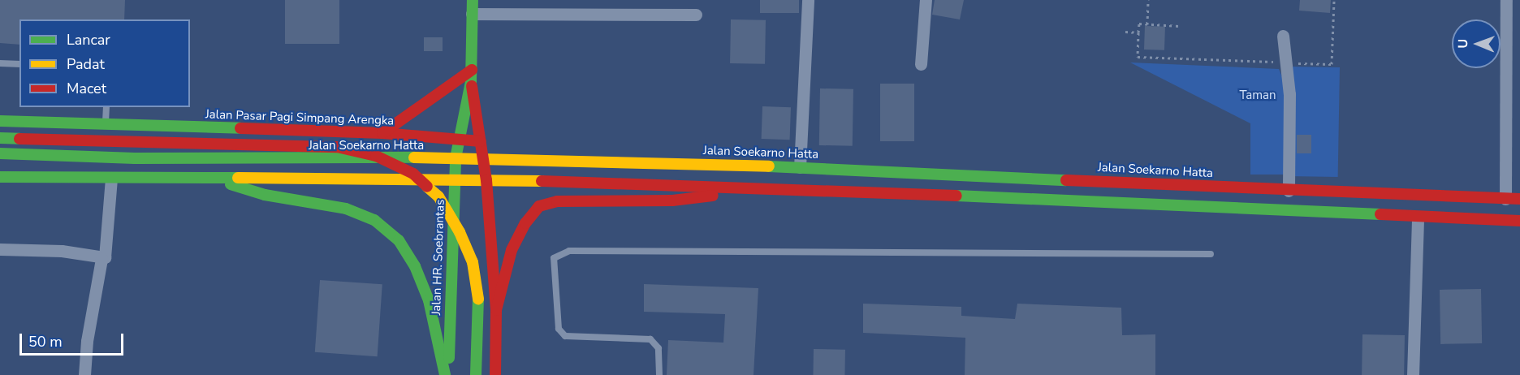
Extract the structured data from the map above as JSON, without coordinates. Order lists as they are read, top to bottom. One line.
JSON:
{"streets":{"main road":["Jalan Pasar Pagi Simpang Arengka","Jalan Soekarno Hatta","Jalan HR. Soebrantas"]},"crossings":[["Jalan Pasar Pagi Simpang Arengka","Jalan HR. Soebrantas"],["Jalan Soekarno Hatta","Jalan HR. Soebrantas"]],"parks":["Taman"],"legend":["Lancar","Padat","Macet"],"scale_bar":"50 m","north":"left"}
